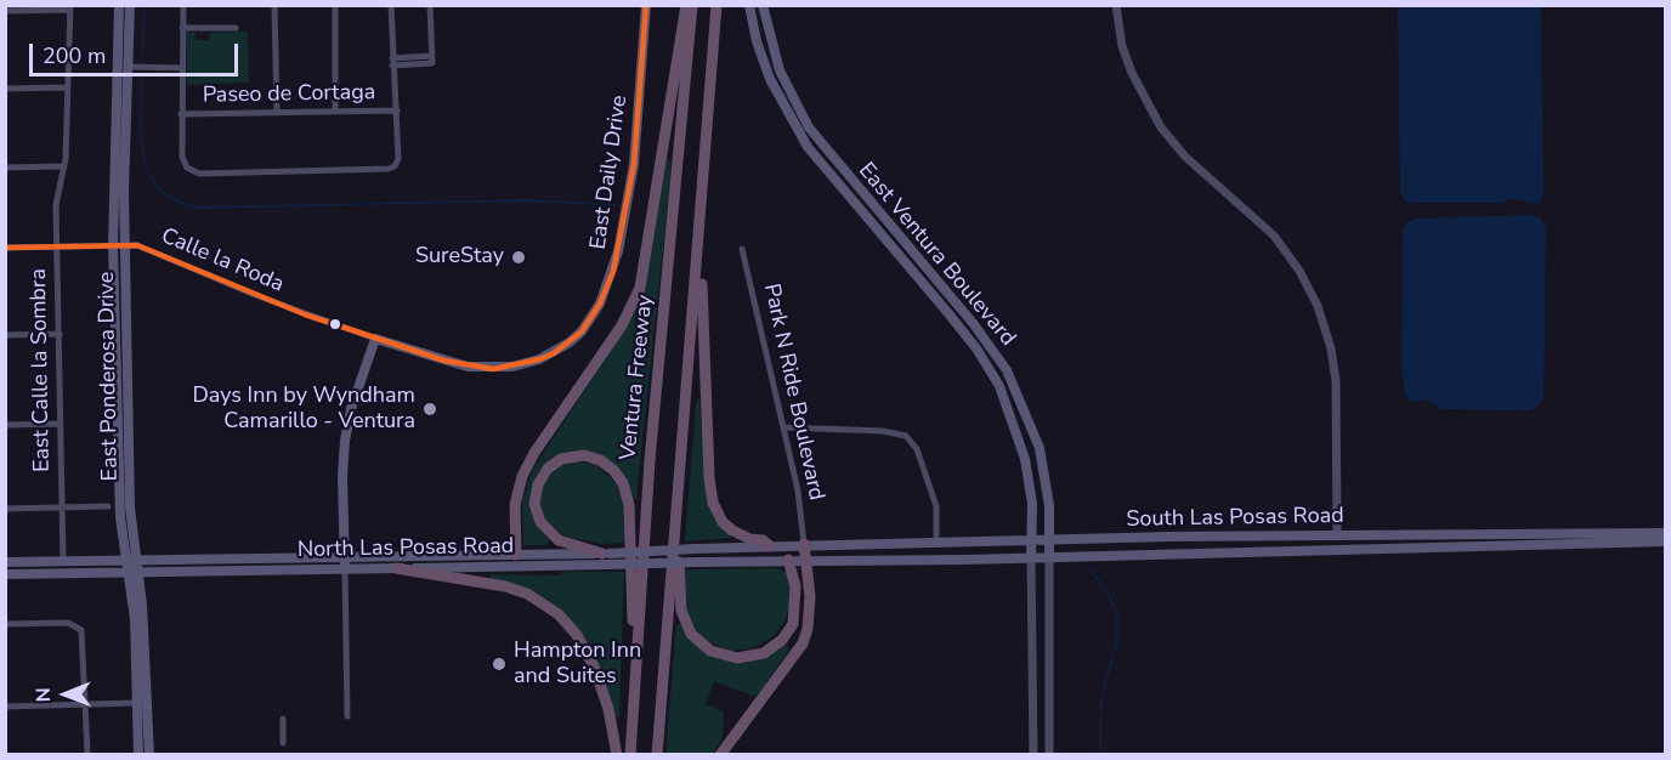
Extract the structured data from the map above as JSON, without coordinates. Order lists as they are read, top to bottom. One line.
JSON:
{"streets":{"highway":["Ventura Freeway"],"main road":["East Daily Drive","East Ventura Boulevard","East Ponderosa Drive","South Las Posas Road","North Las Posas Road"],"street":["Paseo de Cortaga","Calle la Roda","East Calle la Sombra","Park N Ride Boulevard"]},"crossings":[["East Daily Drive","Calle la Roda"],["East Ventura Boulevard","South Las Posas Road"],["Calle la Roda","East Calle la Sombra"],["Calle la Roda","East Ponderosa Drive"],["East Calle la Sombra","North Las Posas Road"],["East Ponderosa Drive","North Las Posas Road"],["Park N Ride Boulevard","South Las Posas Road"],["Park N Ride Boulevard","North Las Posas Road"],["South Las Posas Road","North Las Posas Road"]],"places":["SureStay","Days Inn by Wyndham Camarillo - Ventura","Hampton Inn and Suites"],"scale_bar":"200 m","north":"left"}
